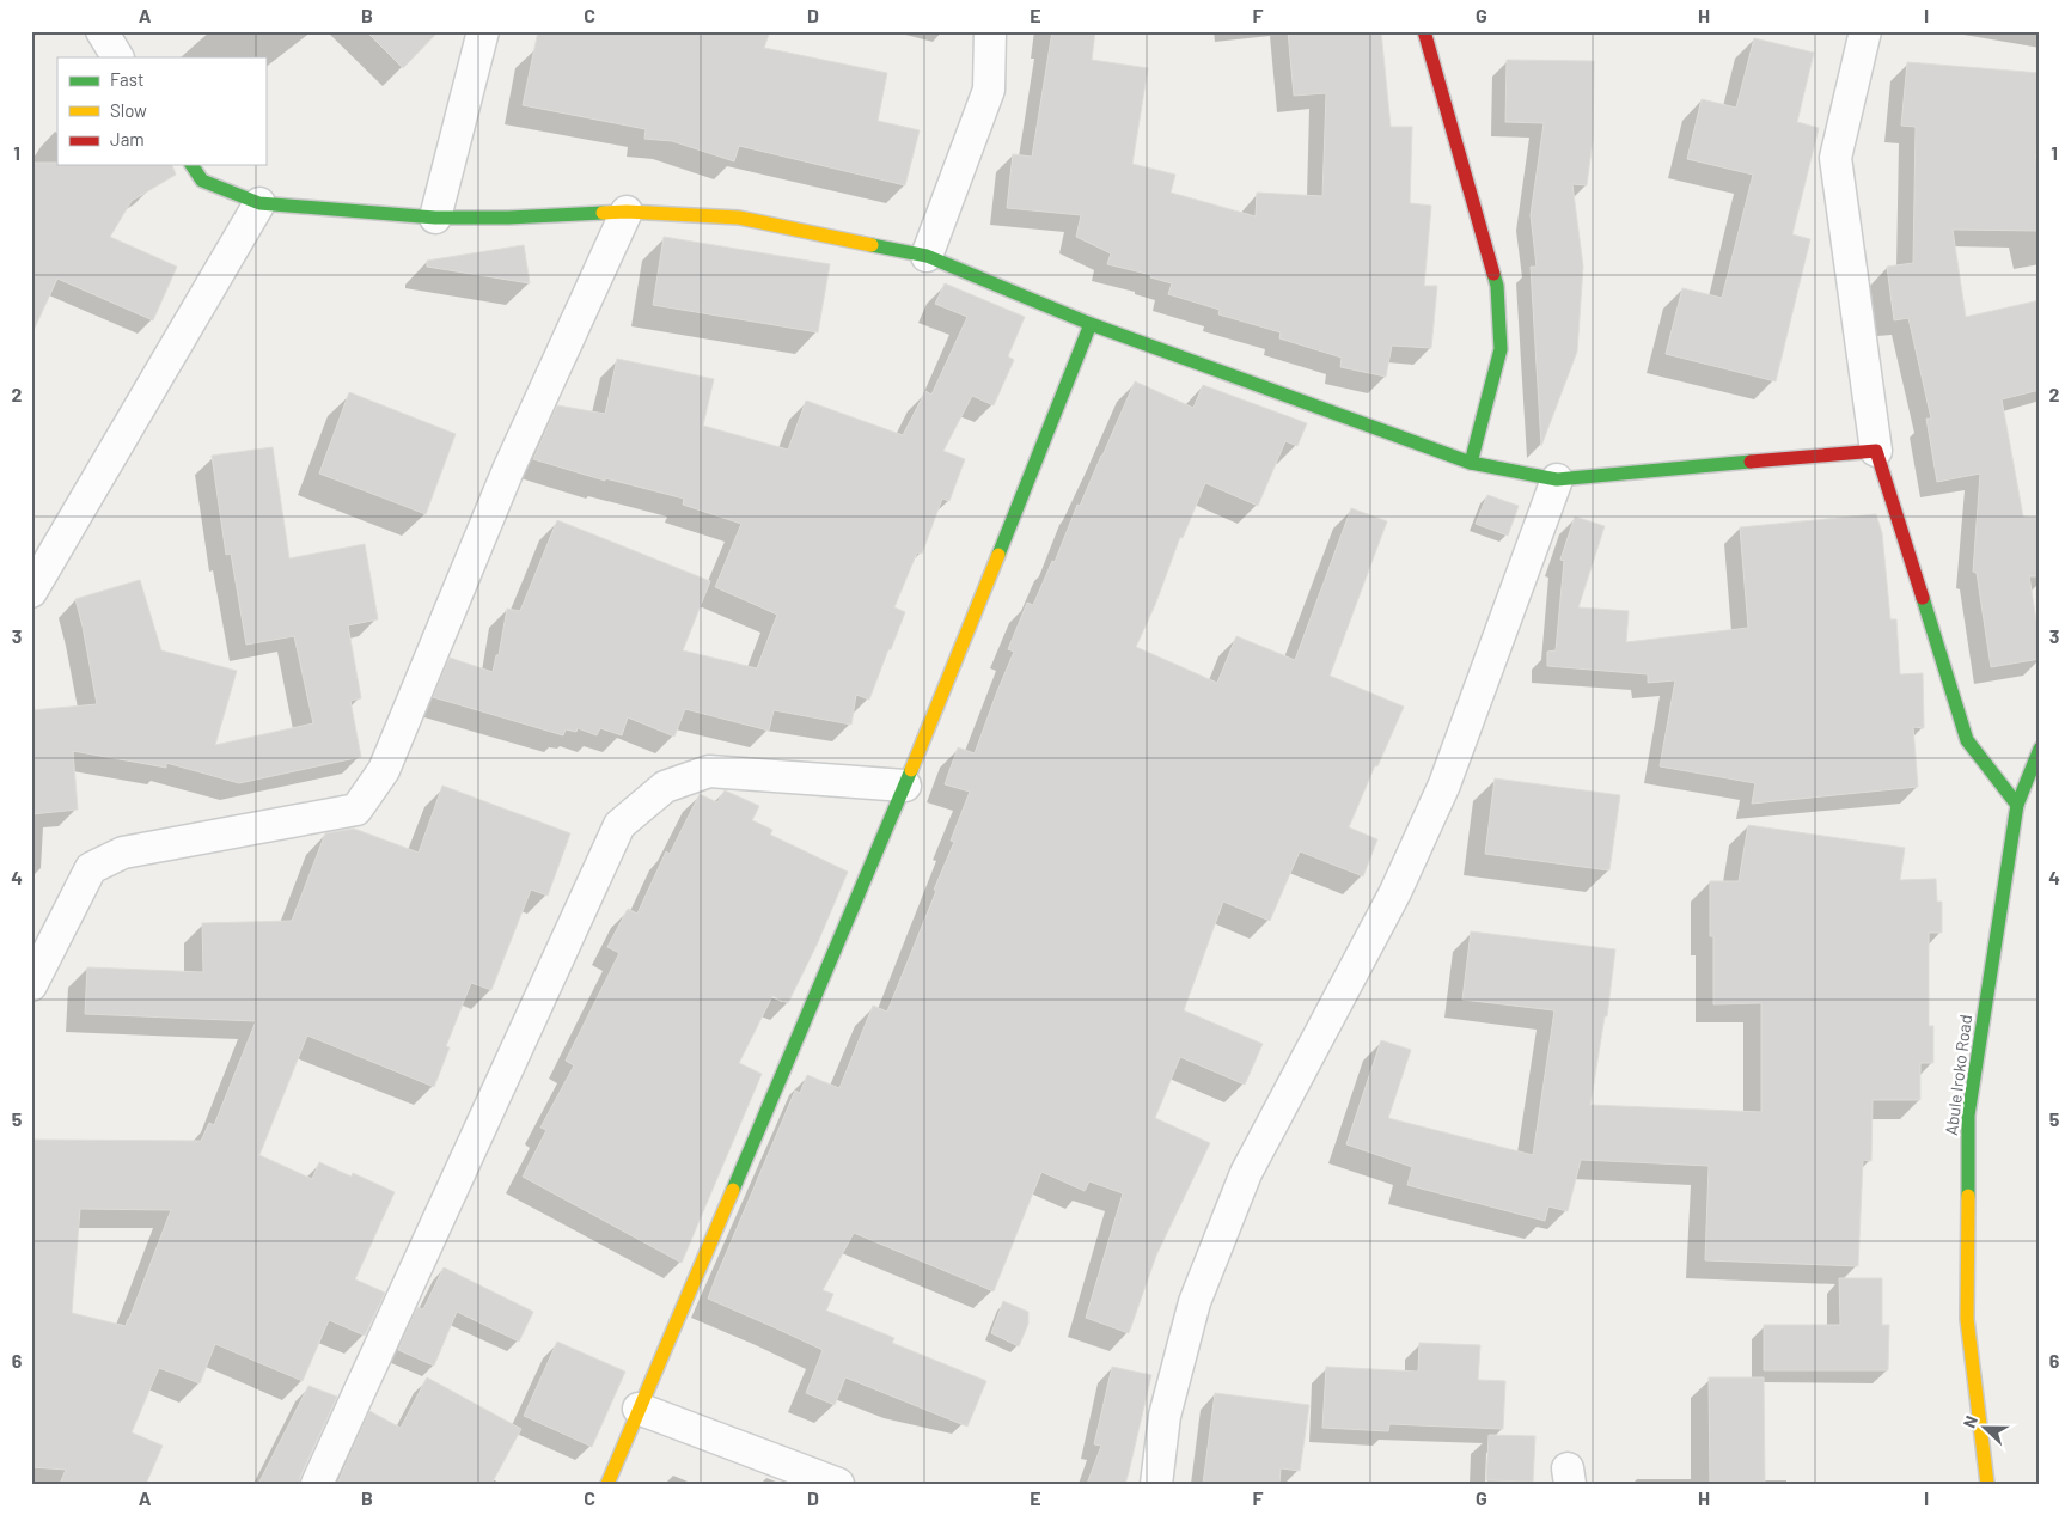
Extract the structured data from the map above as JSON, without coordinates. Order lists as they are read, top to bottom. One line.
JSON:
{"streets":{"street":["Abule Iroko Road"]},"legend":["Fast","Slow","Jam"],"north":"left","grid":{"columns":["A","B","C","D","E","F","G","H","I"],"rows":["1","2","3","4","5","6"]}}
